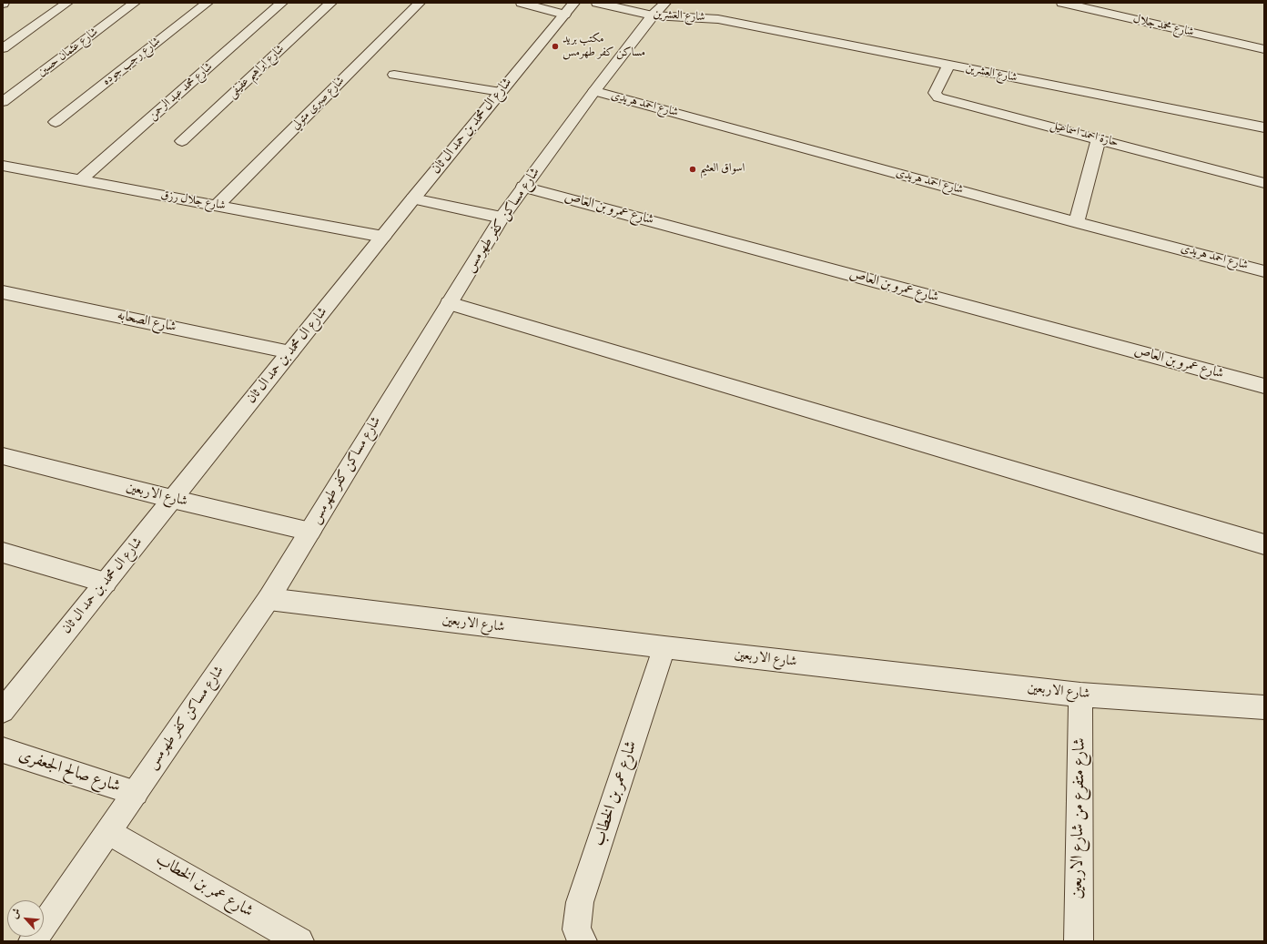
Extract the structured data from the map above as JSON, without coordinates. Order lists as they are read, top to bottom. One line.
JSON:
{"streets":{"street":["شارع العشرين","شارع محمد جلال","شارع عثمان حسين","شارع رجب جوده","شارع ابراهيم عفيفى","شارع محمد عبد الرحمن","شارع صبرى متولي","شارع احمد هريدى","شارع ال محمد بن حمد ال ثان","حارة احمد اسماعيل","شارع جلال رزق","شارع عمرو بن العاص","شارع مساكن كفر طهرمس","شارع الصحابه","شارع الاربعين","شارع صالح الجعفرى","شارع عمر بن الخطاب","شارع متفرع من شارع الاربعين"]},"crossings":[["شارع العشرين","حارة احمد اسماعيل"],["شارع العشرين","شارع مساكن كفر طهرمس"],["شارع محمد عبد الرحمن","شارع جلال رزق"],["شارع صبرى متولي","شارع جلال رزق"],["شارع احمد هريدى","شارع مساكن كفر طهرمس"],["شارع ال محمد بن حمد ال ثان","شارع جلال رزق"],["شارع ال محمد بن حمد ال ثان","شارع الصحابه"],["شارع ال محمد بن حمد ال ثان","شارع الاربعين"],["شارع عمرو بن العاص","شارع مساكن كفر طهرمس"],["شارع مساكن كفر طهرمس","شارع الاربعين"],["شارع مساكن كفر طهرمس","شارع صالح الجعفرى"],["شارع مساكن كفر طهرمس","شارع عمر بن الخطاب"],["شارع الاربعين","شارع عمر بن الخطاب"],["شارع الاربعين","شارع متفرع من شارع الاربعين"]],"places":["مكتب بريد مساكن كفر طهرمس","اسواق العثيم"],"north":"top left"}
